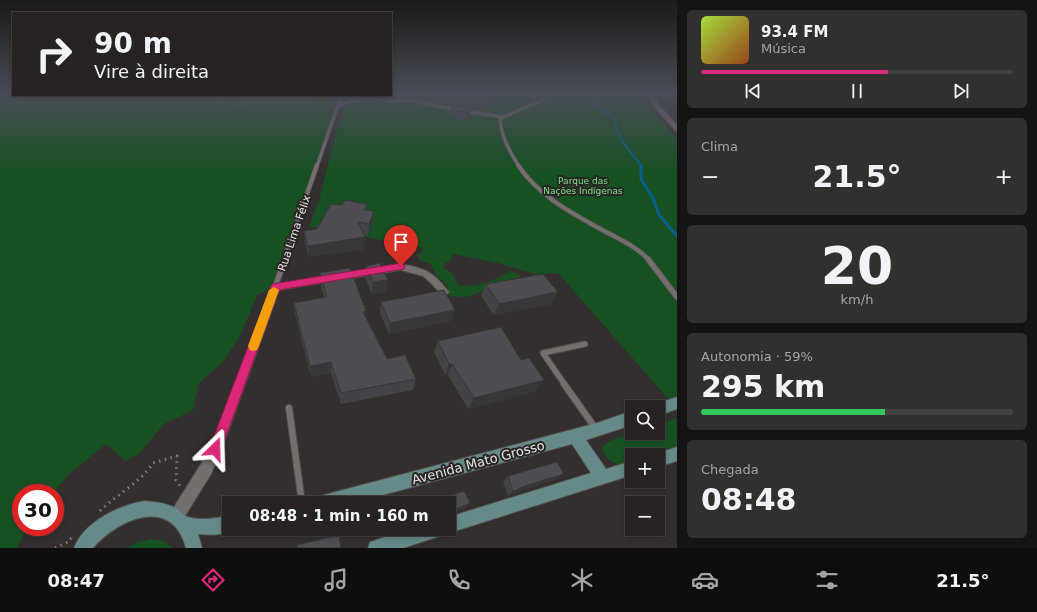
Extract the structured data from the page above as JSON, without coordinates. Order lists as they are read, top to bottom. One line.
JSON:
{"streets":{"main road":["Avenida Mato Grosso"],"street":["Rua Lima Félix"]},"parks":["Parque das Nações Indígenas"],"page":{"turn":["90 m","Vire à direita"],"song":["93.4 FM","Música"],"tile":["Clima",["20","km/h"],["Autonomia · 59%","295 km"],["Chegada","08:48"]],"heat":["−","21.5°","+"],"map_buttons":["+","−"],"limit":"30","trip":"08:48 · 1 min · 160 m","tabs":["08:47","21.5°"]}}
